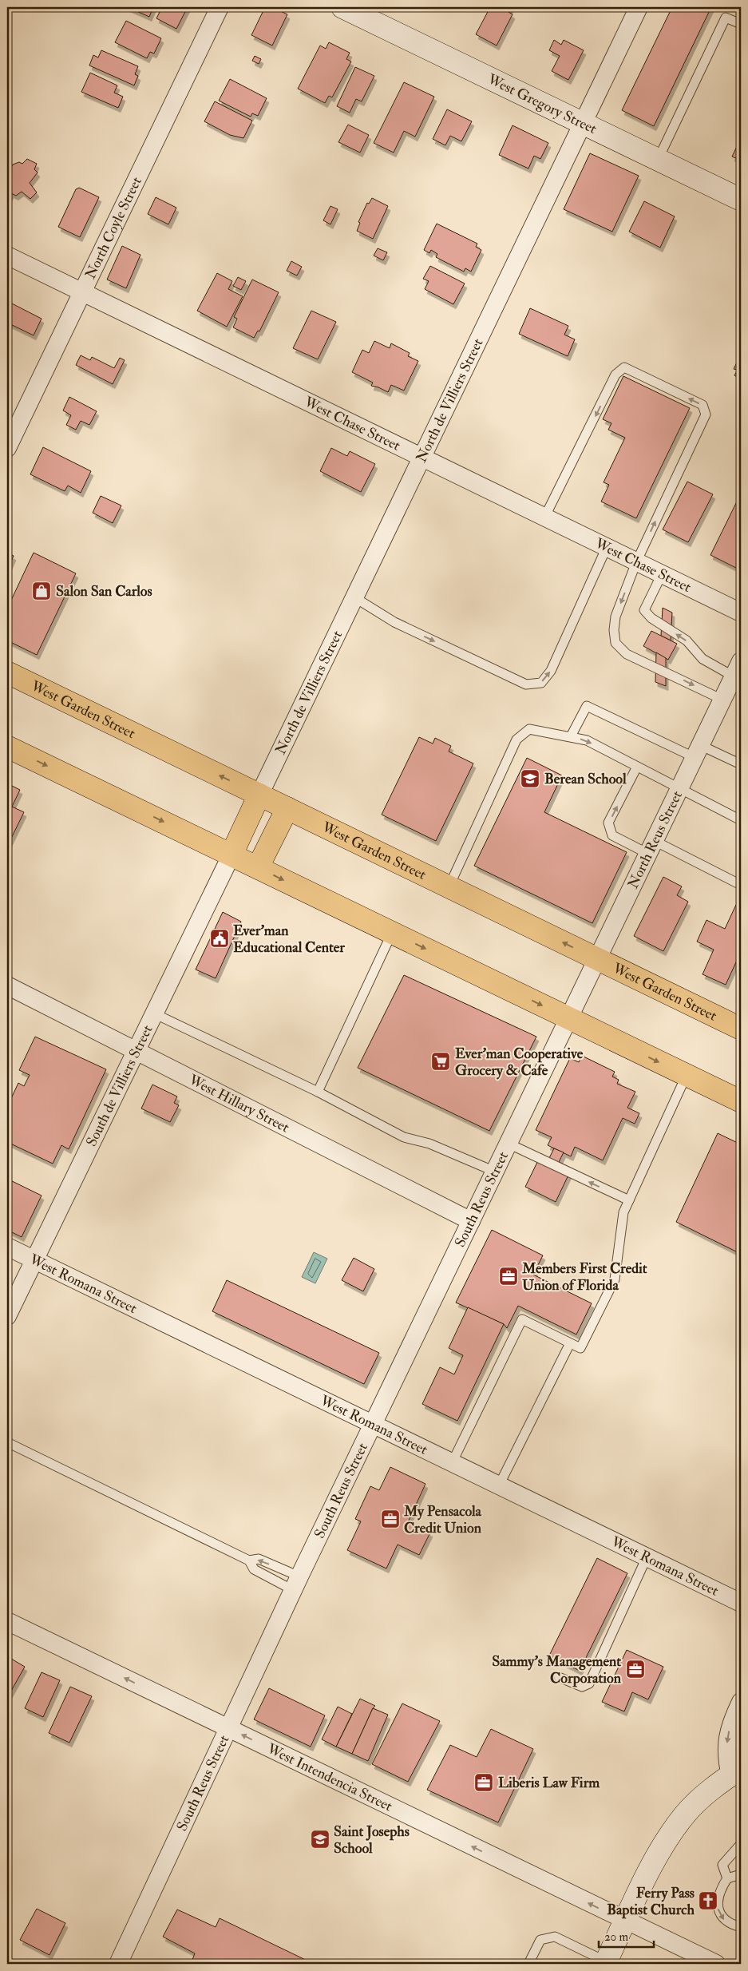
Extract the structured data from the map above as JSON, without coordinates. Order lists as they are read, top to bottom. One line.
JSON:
{"streets":{"main road":["West Garden Street"],"street":["West Gregory Street","North Coyle Street","North de Villiers Street","West Chase Street","North Reus Street","South de Villiers Street","West Hillary Street","South Reus Street","West Romana Street","West Intendencia Street"]},"crossings":[["West Gregory Street","North de Villiers Street"],["North Coyle Street","West Chase Street"],["North de Villiers Street","West Chase Street"],["North de Villiers Street","West Garden Street"],["West Garden Street","North Reus Street"],["North Reus Street","South Reus Street"],["South de Villiers Street","West Hillary Street"],["South de Villiers Street","West Romana Street"],["West Hillary Street","South Reus Street"],["South Reus Street","West Romana Street"],["South Reus Street","West Intendencia Street"]],"one_way":["West Intendencia Street"],"places":{"shop":["Salon San Carlos"],"school or university":["Berean School","Saint Josephs School"],"public building":["Ever'man Educational Center"],"supermarket":["Ever'man Cooperative Grocery & Cafe"],"office":["Members First Credit Union of Florida","My Pensacola Credit Union","Sammy's Management Corporation","Liberis Law Firm"],"church":["Ferry Pass Baptist Church"]},"scale_bar":"20 m"}
